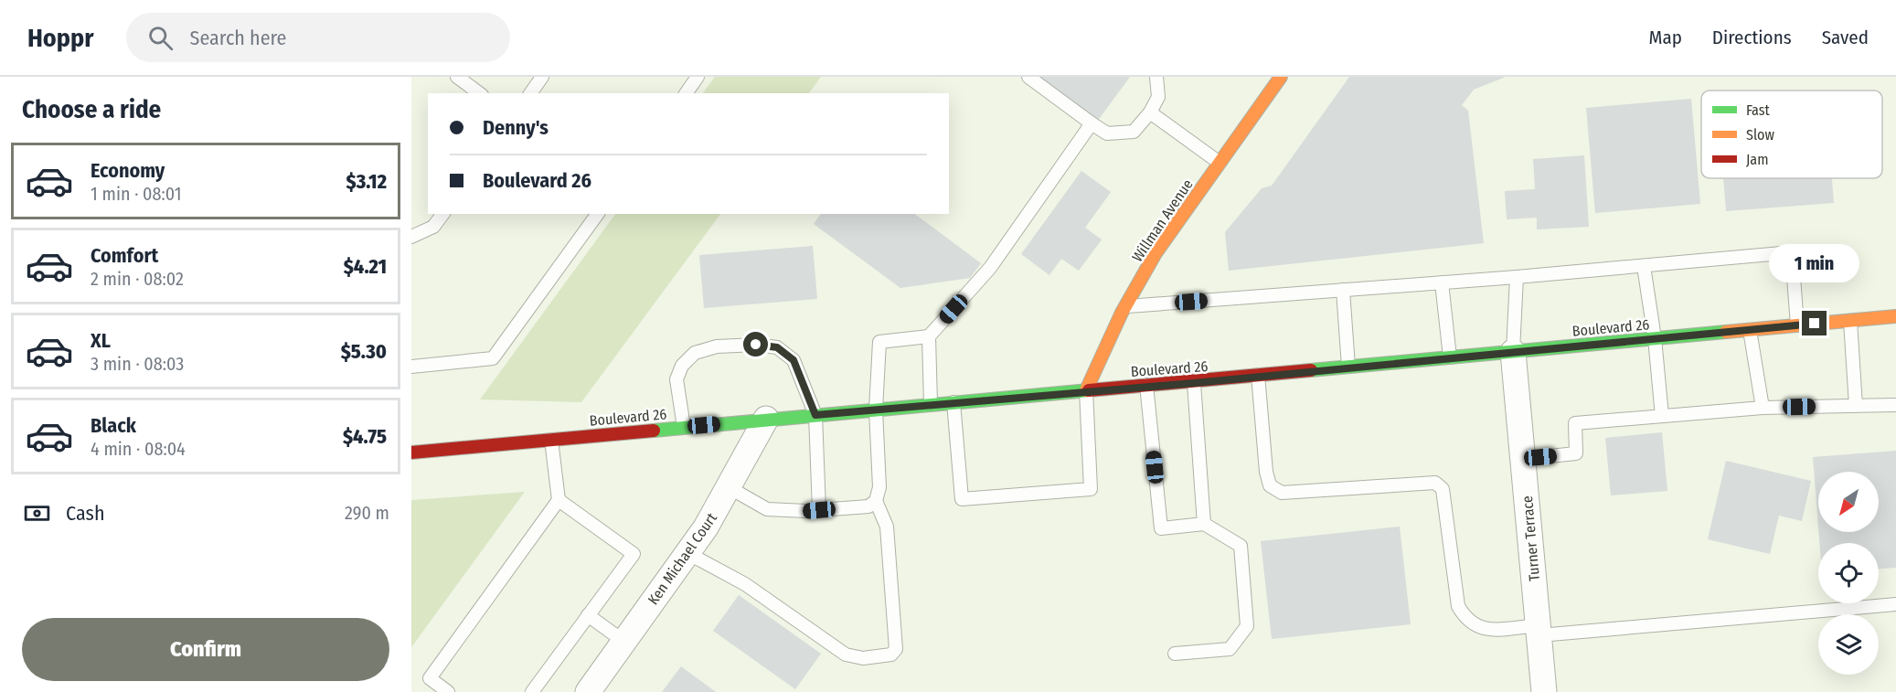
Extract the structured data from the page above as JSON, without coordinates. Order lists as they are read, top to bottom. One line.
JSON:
{"streets":{"main road":["Willman Avenue","Boulevard 26"],"street":["Turner Terrace","Ken Michael Court"]},"crossings":[["Willman Avenue","Boulevard 26"],["Boulevard 26","Turner Terrace"],["Boulevard 26","Ken Michael Court"]],"legend":["Fast","Slow","Jam"],"north":"bottom left","page":{"header":"Hoppr","search":"Search here","nav":["Map","Directions","Saved"],"heading":"Choose a ride","banner":["Denny's","Boulevard 26"],"list":[{"name":"Economy","note":"1 min · 08:01","value":"$3.12"},{"name":"Comfort","note":"2 min · 08:02","value":"$4.21"},{"name":"XL","note":"3 min · 08:03","value":"$5.30"},{"name":"Black","note":"4 min · 08:04","value":"$4.75"}],"bubble":"1 min","pay":["Cash","290 m"],"buttons":"Confirm"}}
